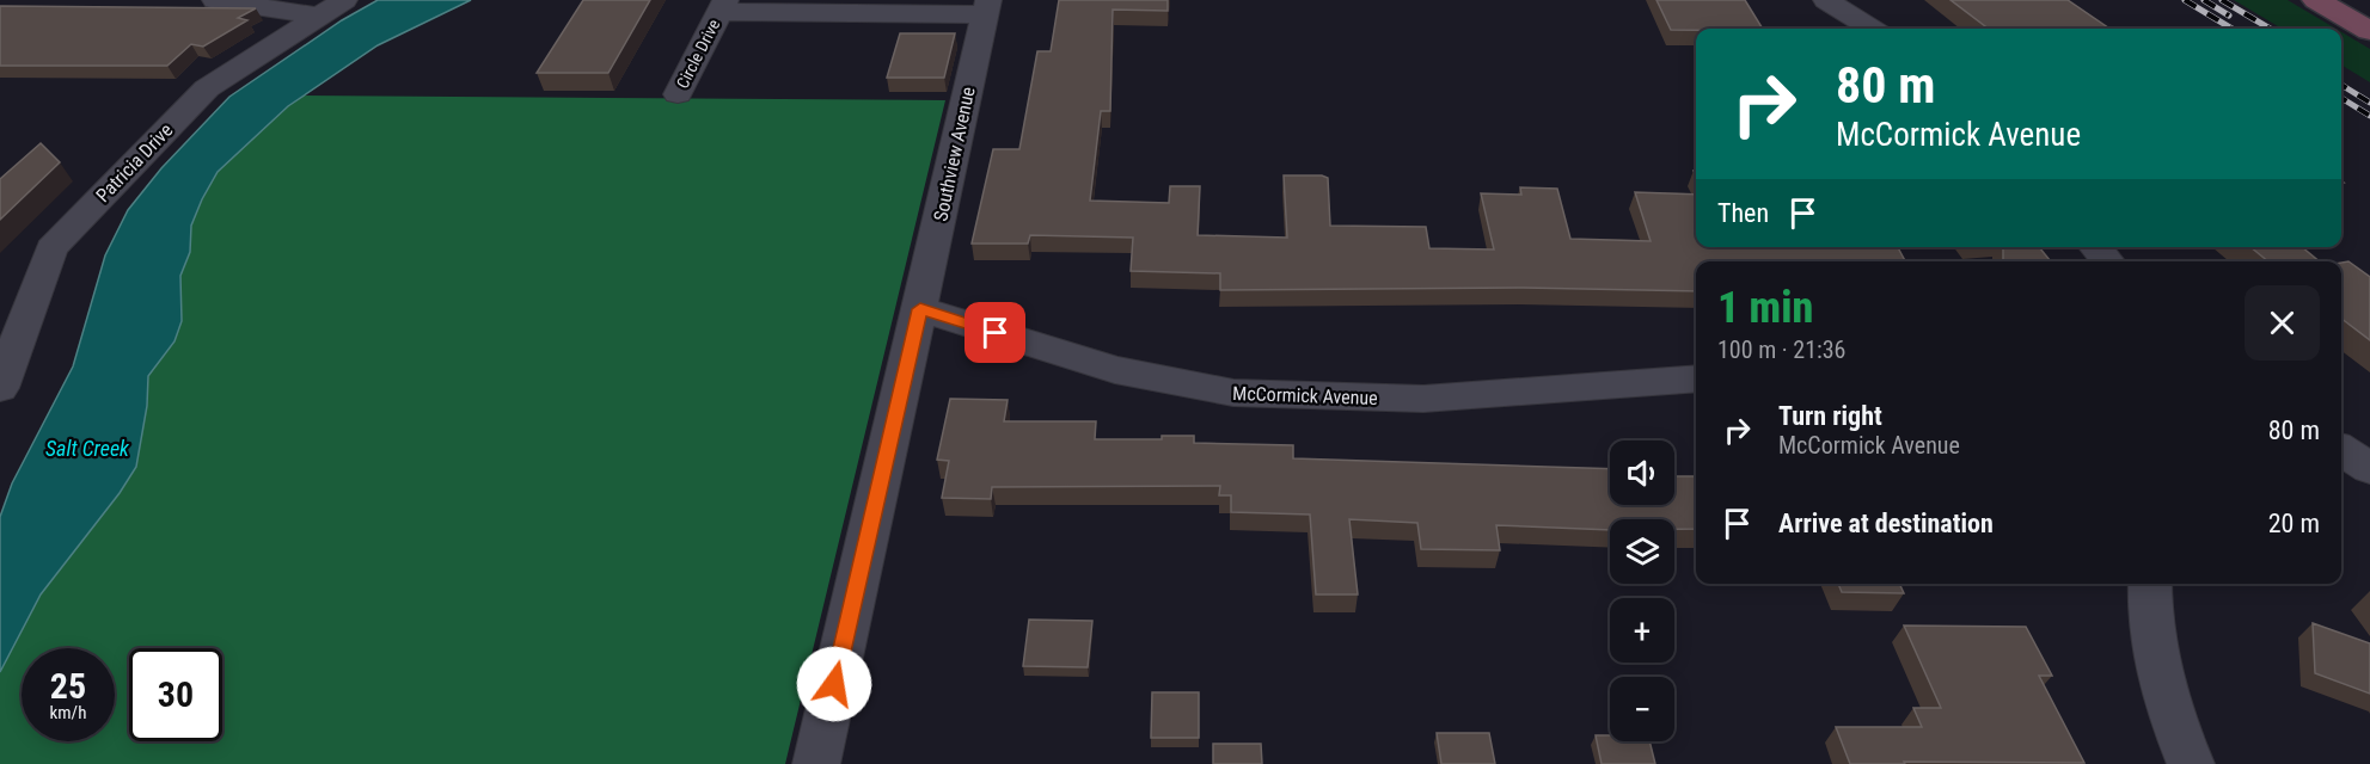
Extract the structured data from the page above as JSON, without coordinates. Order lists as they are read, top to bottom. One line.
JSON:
{"streets":{"street":["Circle Drive","Southview Avenue","Patricia Drive","McCormick Avenue"]},"crossings":[["Circle Drive","Southview Avenue"],["Southview Avenue","McCormick Avenue"]],"water":["Salt Creek"],"page":{"turn":["80 m","McCormick Avenue"],"then":"Then","heading":["1 min","100 m · 21:36"],"list":[{"name":"Turn right","note":"McCormick Avenue","value":"80 m"},{"name":"Arrive at destination","value":"20 m"}],"map_buttons":["+","−"],"speed":"25 km/h","limit":"30"}}
